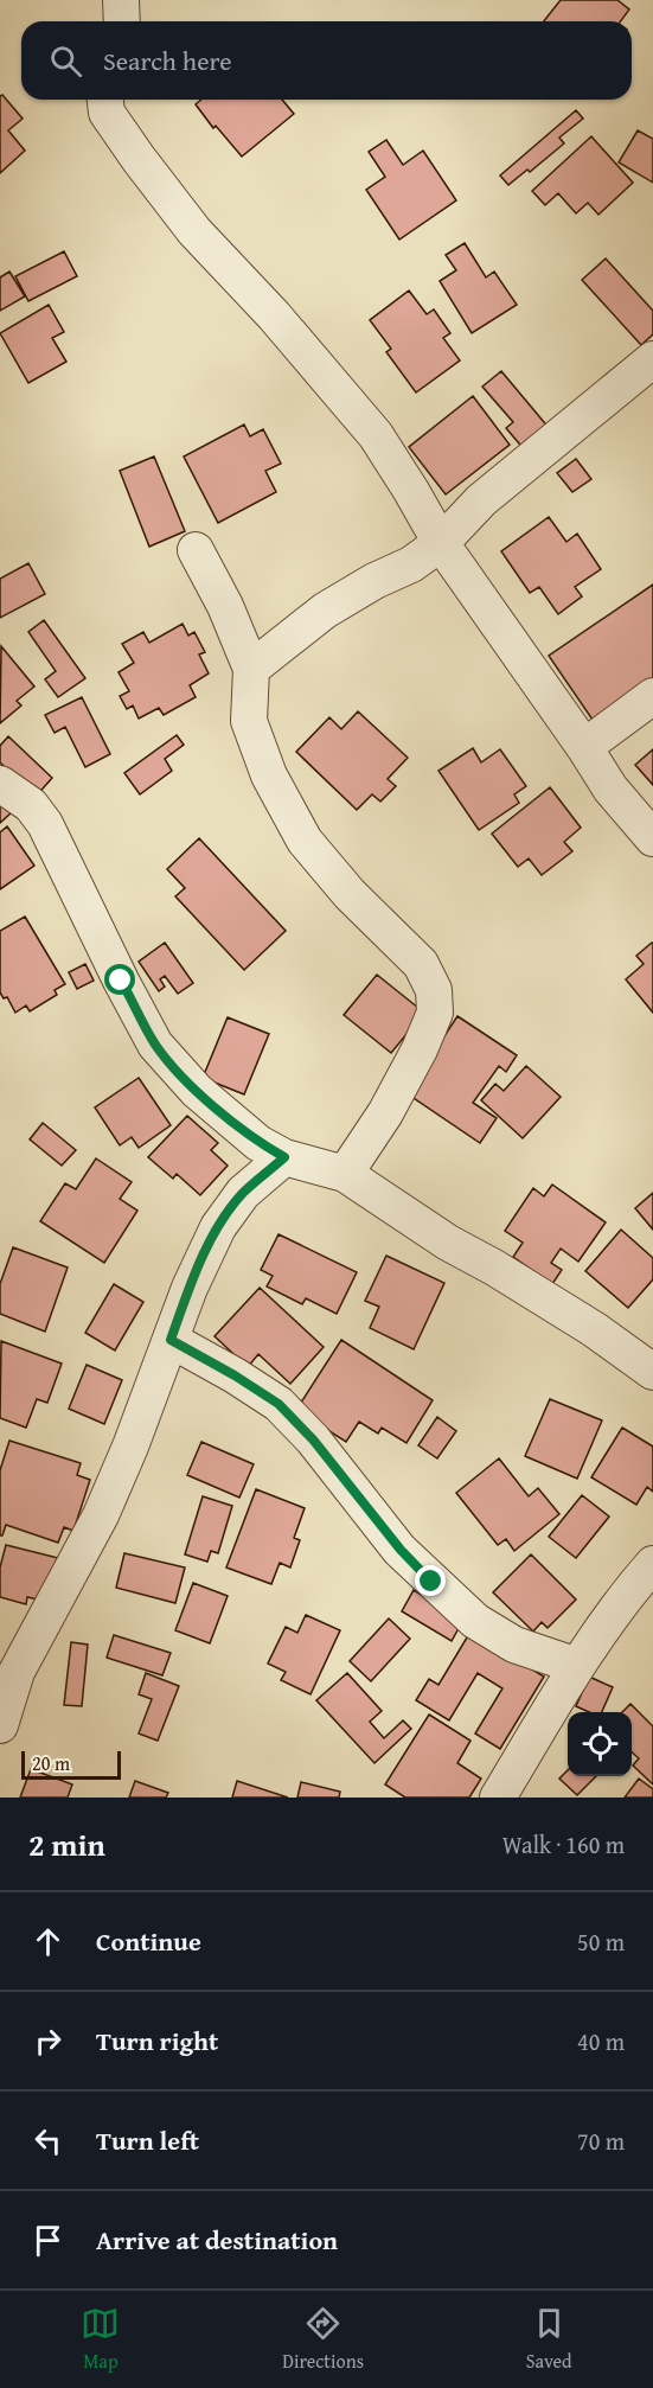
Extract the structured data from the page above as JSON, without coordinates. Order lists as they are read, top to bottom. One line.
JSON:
{"scale_bar":"20 m","page":{"search":"Search here","scale":"20 m","heading":["2 min","Walk · 160 m"],"list":[["Continue","50 m"],["Turn right","40 m"],["Turn left","70 m"],"Arrive at destination"],"nav":["Map","Directions","Saved"]}}
